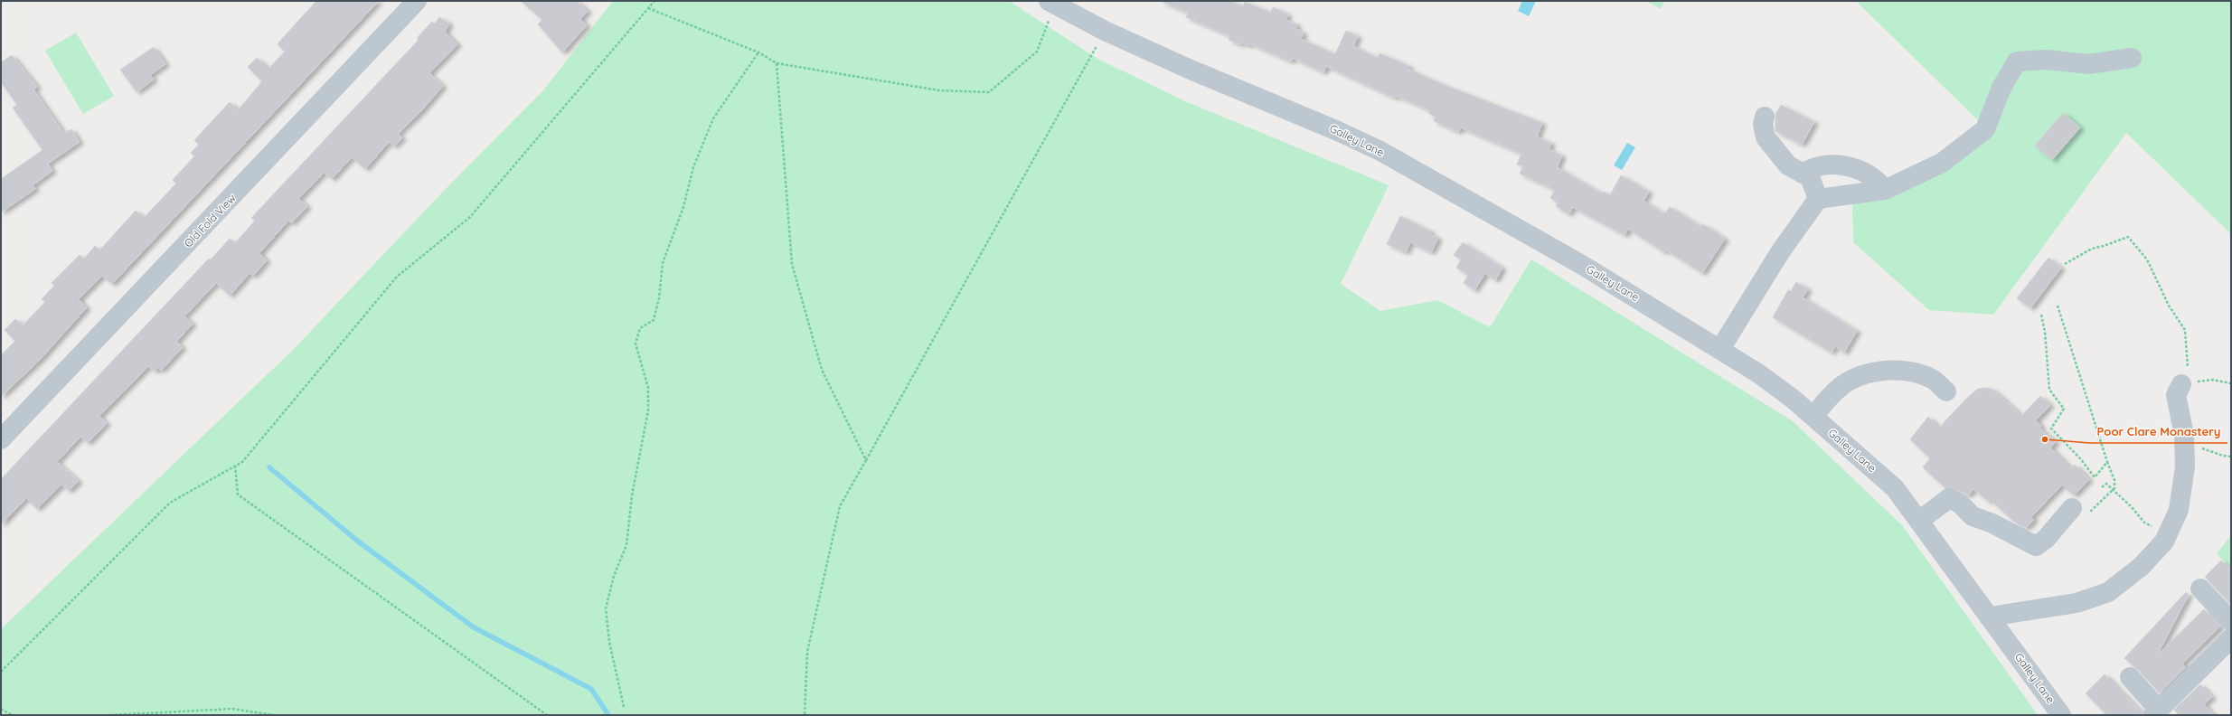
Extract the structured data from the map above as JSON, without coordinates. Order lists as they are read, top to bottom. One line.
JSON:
{"streets":{"street":["Galley Lane","Old Fold View"]},"places":["Poor Clare Monastery"]}
